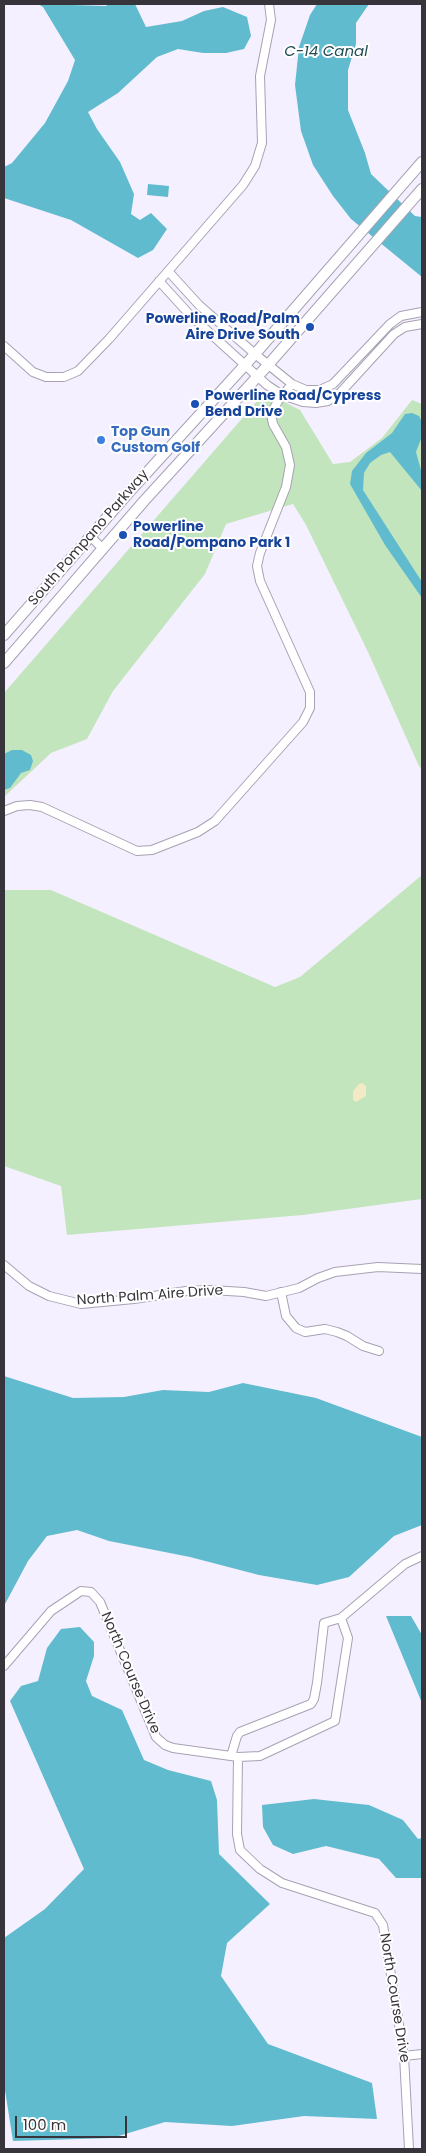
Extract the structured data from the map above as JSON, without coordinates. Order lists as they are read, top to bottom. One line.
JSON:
{"streets":{"main road":["South Pompano Parkway"],"street":["North Palm Aire Drive","North Course Drive"]},"water":["C-14 Canal"],"places":["Powerline Road/Palm Aire Drive South","Powerline Road/Cypress Bend Drive","Top Gun Custom Golf","Powerline Road/Pompano Park 1"],"scale_bar":"100 m"}
